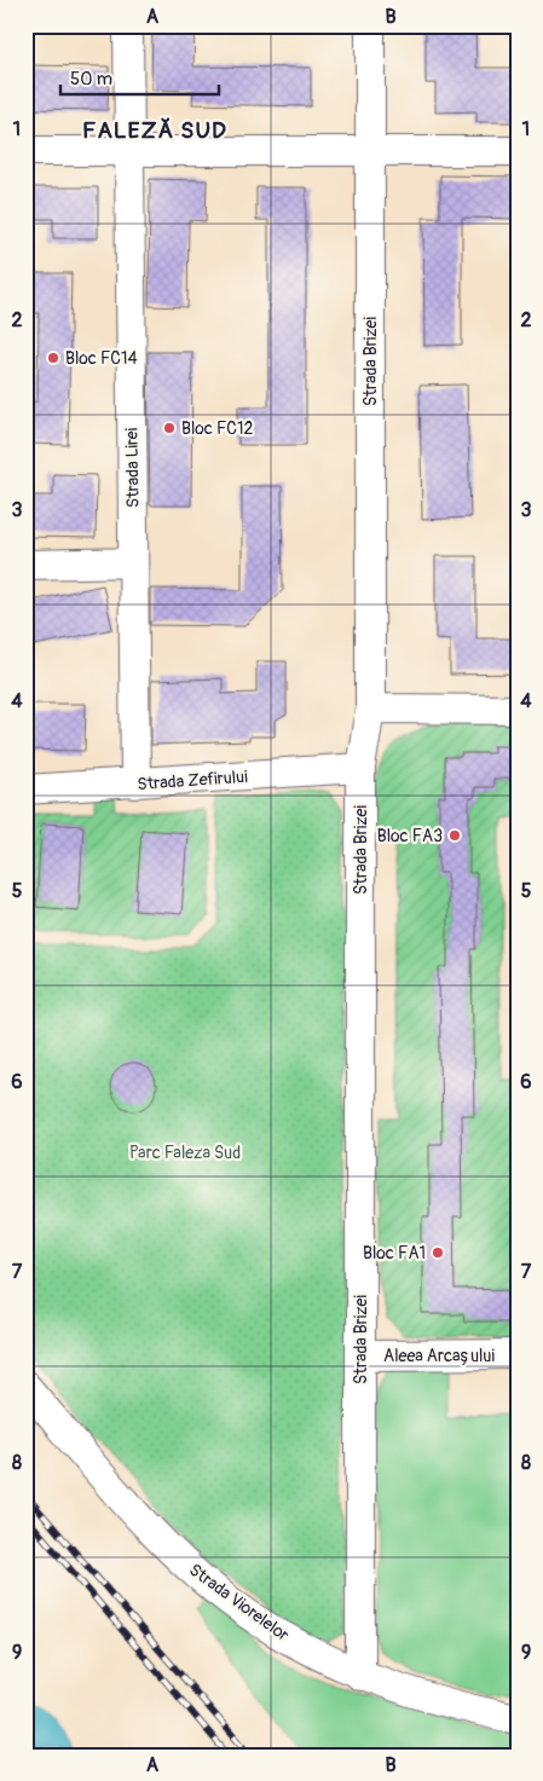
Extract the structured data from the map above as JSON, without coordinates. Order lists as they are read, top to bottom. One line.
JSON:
{"streets":{"street":["Strada Brizei","Strada Lirei","Strada Zefirului","Aleea Arcașului","Strada Viorelelor"]},"crossings":[["Strada Brizei","Strada Zefirului"],["Strada Brizei","Aleea Arcașului"],["Strada Brizei","Strada Viorelelor"],["Strada Lirei","Strada Zefirului"]],"districts":["FALEZĂ SUD"],"parks":["Parc Faleza Sud"],"places":["Bloc FC14","Bloc FC12","Bloc FA3","Bloc FA1"],"scale_bar":"50 m","grid":{"columns":["A","B"],"rows":["1","2","3","4","5","6","7","8","9"]}}
